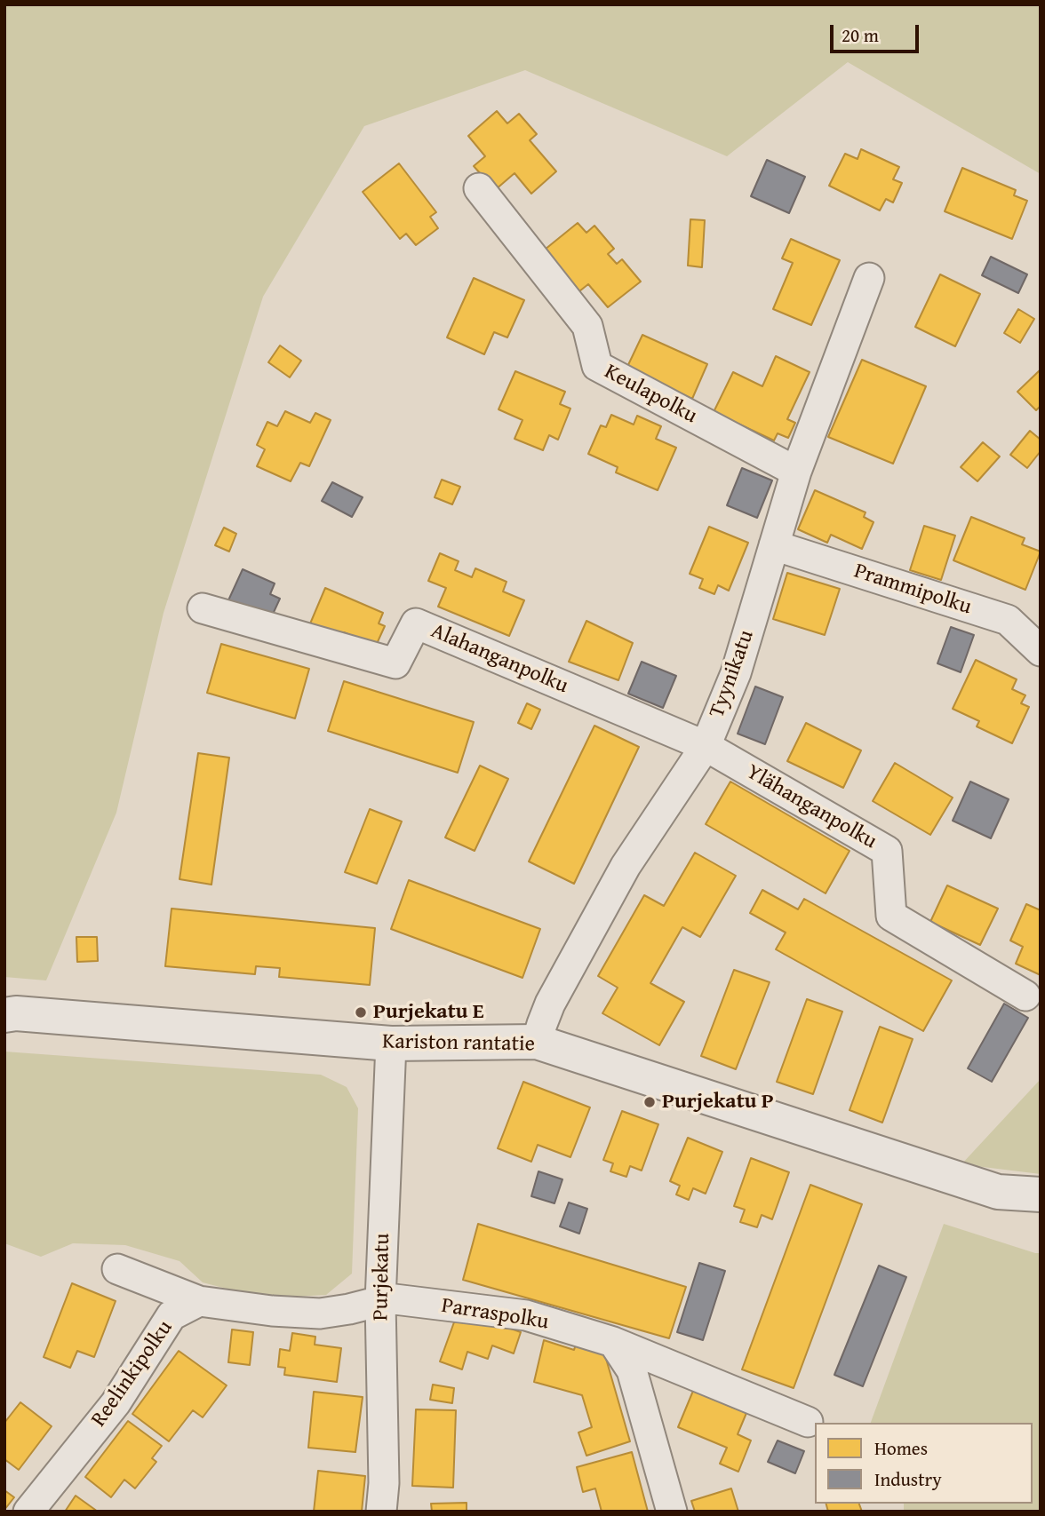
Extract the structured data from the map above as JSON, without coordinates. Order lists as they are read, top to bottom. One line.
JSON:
{"streets":{"street":["Keulapolku","Prammipolku","Alahanganpolku","Tyynikatu","Ylähanganpolku","Kariston rantatie","Purjekatu","Parraspolku","Reelinkipolku"]},"crossings":[["Keulapolku","Tyynikatu"],["Prammipolku","Tyynikatu"],["Alahanganpolku","Tyynikatu"],["Alahanganpolku","Ylähanganpolku"],["Tyynikatu","Ylähanganpolku"],["Tyynikatu","Kariston rantatie"],["Kariston rantatie","Purjekatu"],["Purjekatu","Parraspolku"]],"places":["Purjekatu E","Purjekatu P"],"legend":["Homes","Industry"],"scale_bar":"20 m"}
